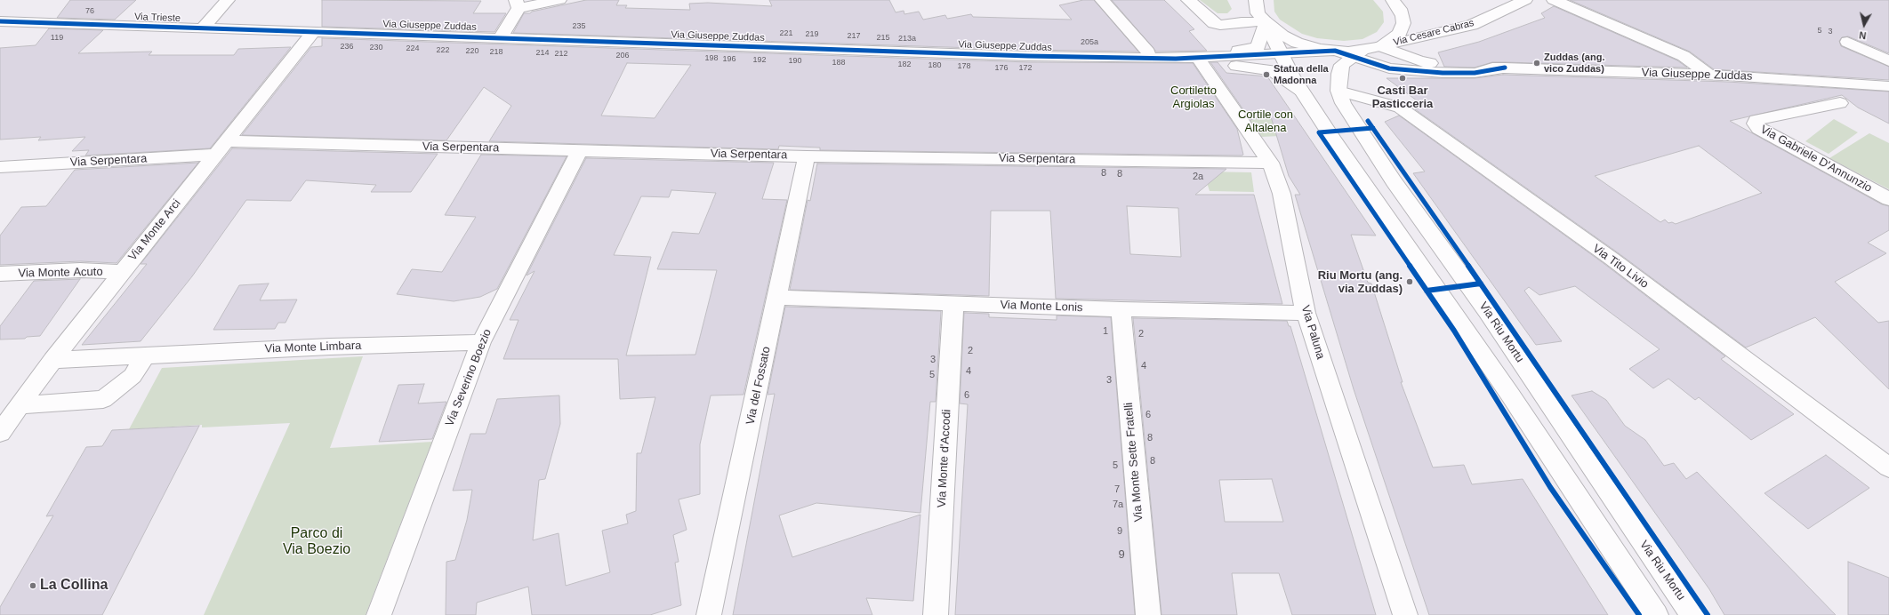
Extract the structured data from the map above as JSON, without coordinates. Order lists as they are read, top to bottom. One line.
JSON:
{"streets":{"street":["Via Trieste","Via Giuseppe Zuddas","Via Cesare Cabras","Via Serpentara","Via Gabriele D'Annunzio","Via Monte Arci","Via Tito Livio","Via Monte Acuto","Via Monte Lonis","Via Paluna","Via Riu Mortu","Via Monte Limbara","Via Severino Boezio","Via del Fossato","Via Monte d'Accodi","Via Monte Sette Fratelli"]},"crossings":[["Via Trieste","Via Giuseppe Zuddas"],["Via Trieste","Via Monte Arci"],["Via Giuseppe Zuddas","Via Cesare Cabras"],["Via Giuseppe Zuddas","Via Gabriele D'Annunzio"],["Via Giuseppe Zuddas","Via Monte Arci"],["Via Giuseppe Zuddas","Via Paluna"],["Via Giuseppe Zuddas","Via Riu Mortu"],["Via Cesare Cabras","Via Riu Mortu"],["Via Serpentara","Via Monte Arci"],["Via Serpentara","Via Paluna"],["Via Serpentara","Via Severino Boezio"],["Via Serpentara","Via del Fossato"],["Via Monte Arci","Via Monte Acuto"],["Via Monte Arci","Via Monte Limbara"],["Via Tito Livio","Via Riu Mortu"],["Via Monte Lonis","Via Paluna"],["Via Monte Lonis","Via del Fossato"],["Via Monte Lonis","Via Monte d'Accodi"],["Via Monte Lonis","Via Monte Sette Fratelli"],["Via Monte Limbara","Via Severino Boezio"]],"parks":["Cortiletto Argiolas","Cortile con Altalena","Parco di Via Boezio"],"places":["Zuddas (ang. vico Zuddas)","Statua della Madonna","Casti Bar Pasticceria","Riu Mortu (ang. via Zuddas)","La Collina"],"house_numbers":["76","235","5","3","221","219","217","119","215","213a","205a","236","230","224","222","220","218","214","212","206","198","196","192","190","188","182","180","178","176","172","8","8","2a","1","2","2","3","4","4","5","3","6","6","8","8","5","7","7a","9","9"],"north":"bottom"}
